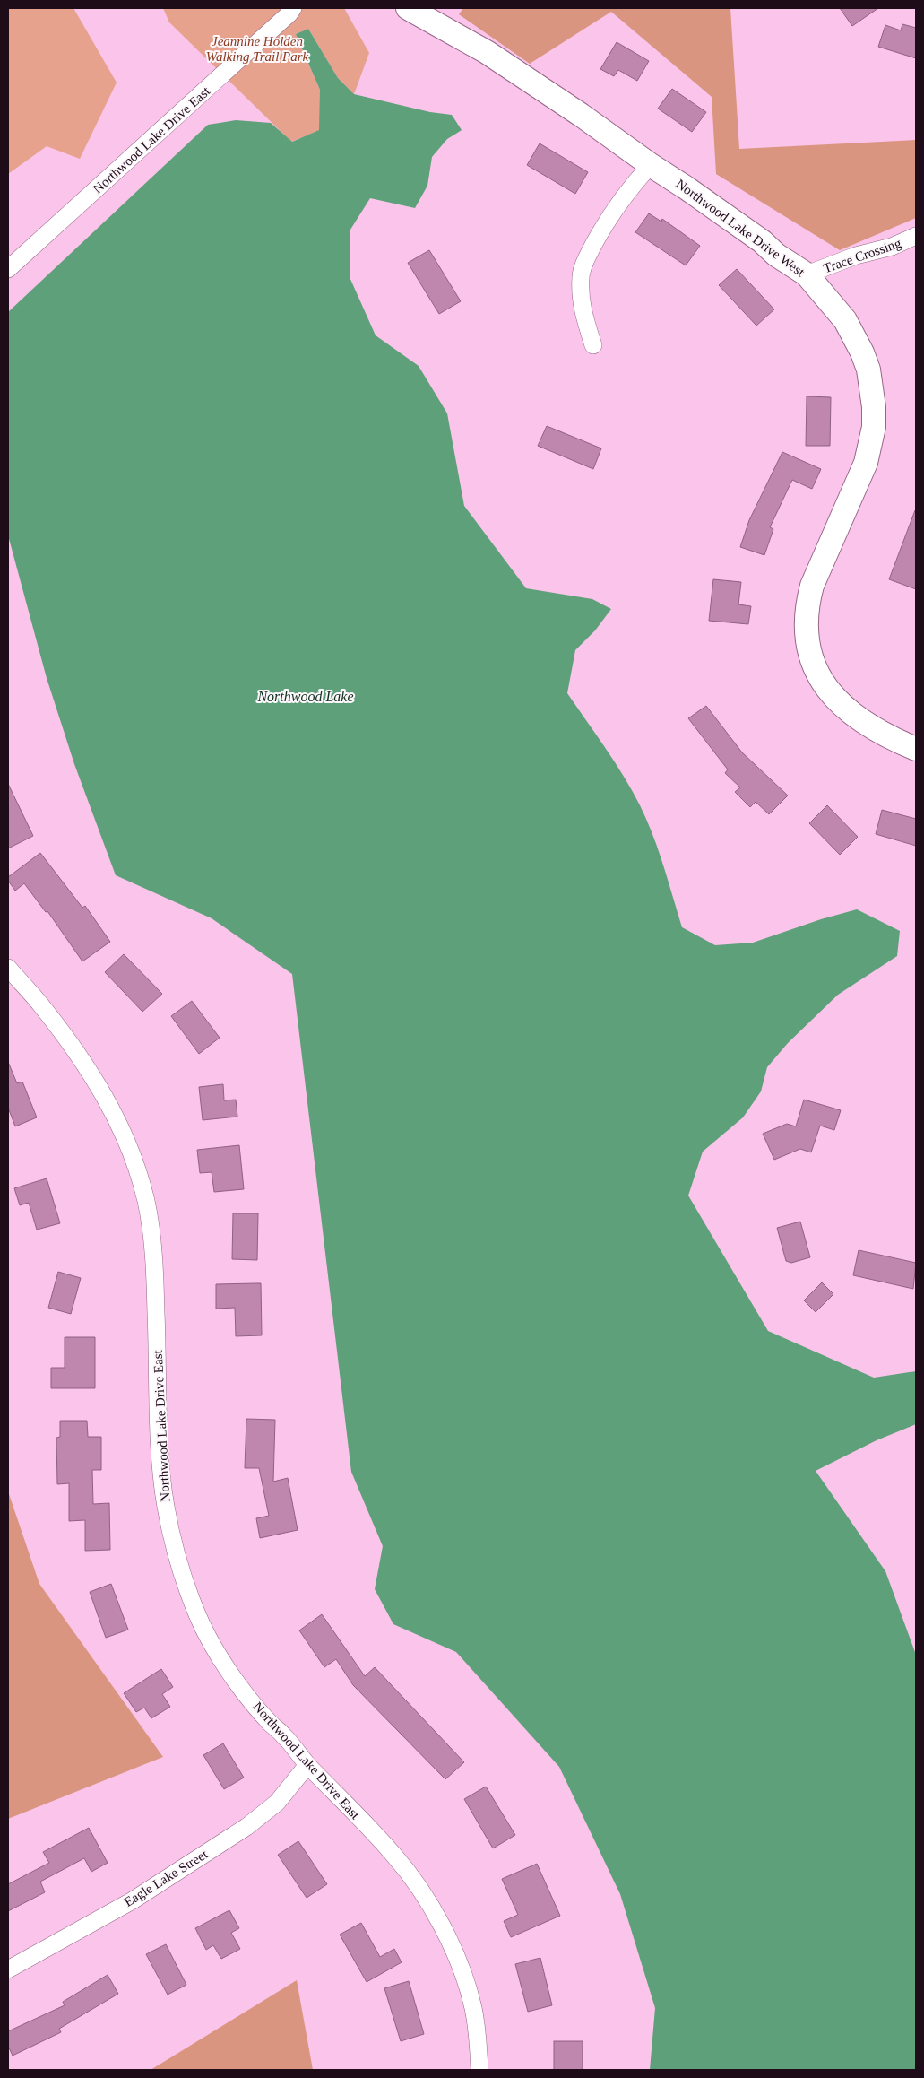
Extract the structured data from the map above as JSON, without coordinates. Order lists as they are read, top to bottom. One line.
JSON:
{"streets":{"street":["Northwood Lake Drive East","Northwood Lake Drive West","Trace Crossing","Eagle Lake Street"]},"crossings":[["Northwood Lake Drive East","Eagle Lake Street"],["Northwood Lake Drive West","Trace Crossing"]],"water":["Northwood Lake"],"parks":["Jeannine Holden Walking Trail Park"]}
